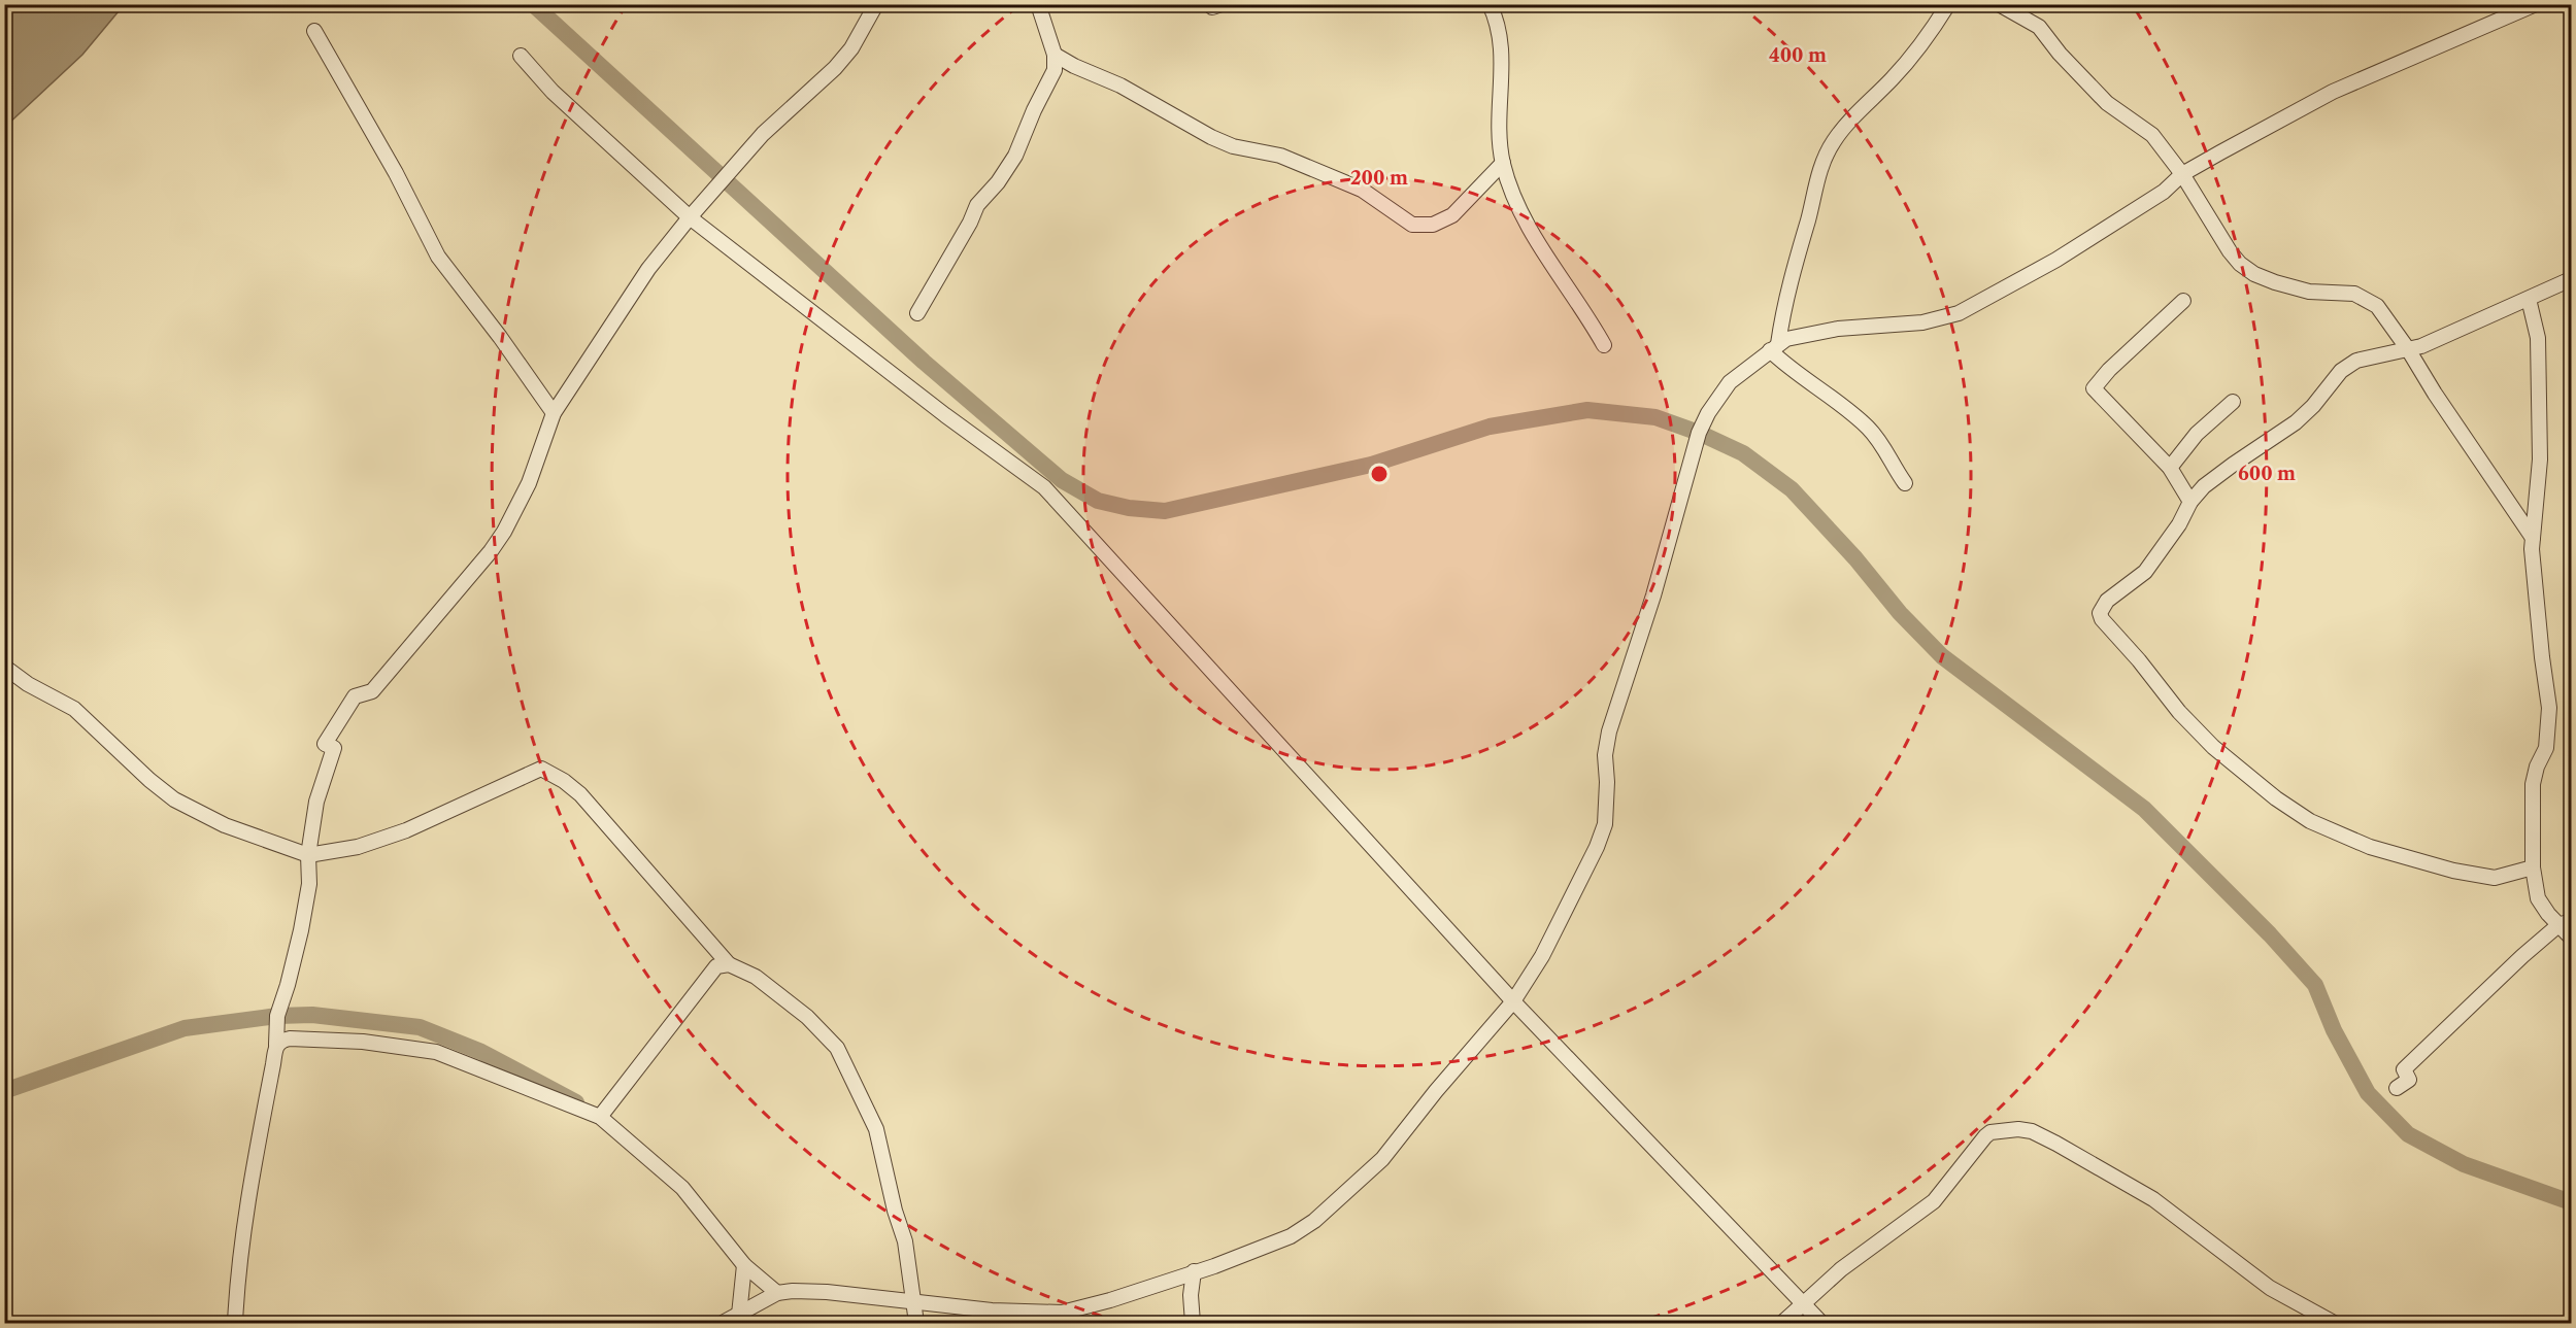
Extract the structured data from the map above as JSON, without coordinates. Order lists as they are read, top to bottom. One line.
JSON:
{"rings":["400 m","200 m","600 m"]}
